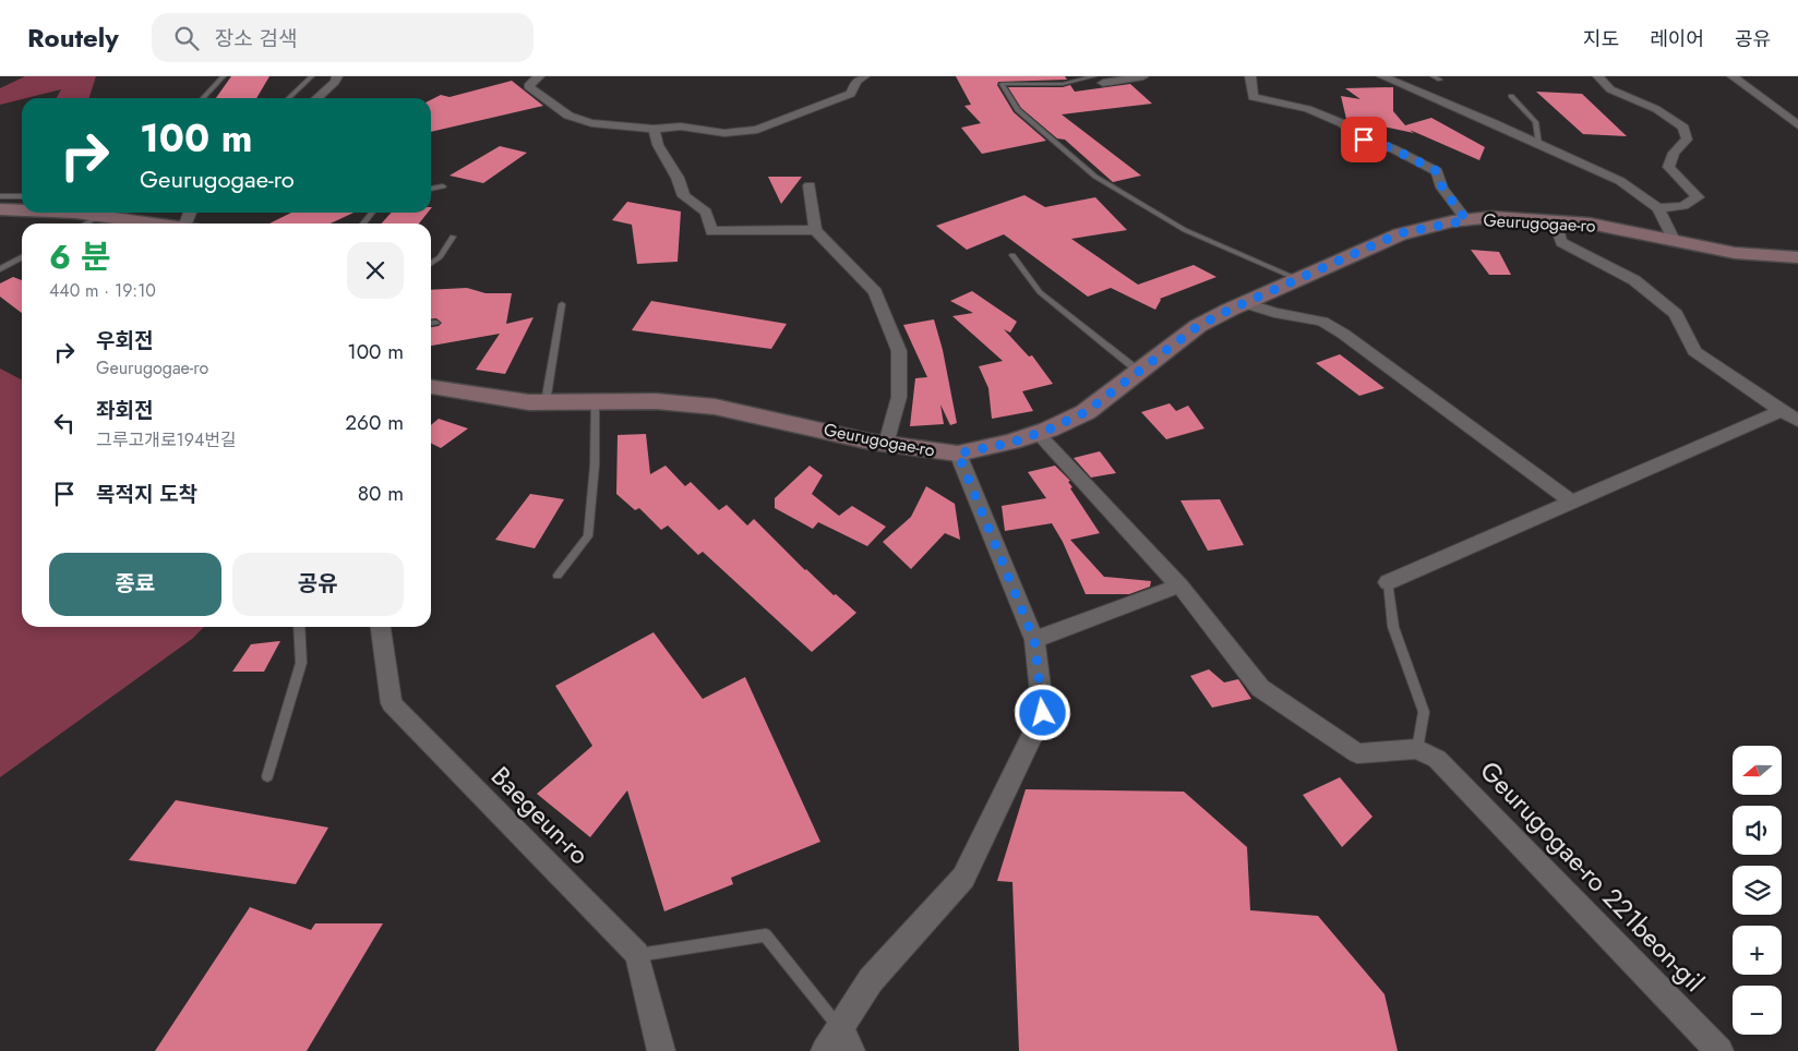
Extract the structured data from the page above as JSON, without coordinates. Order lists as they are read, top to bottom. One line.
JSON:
{"streets":{"street":["Geurugogae-ro","Baegeun-ro","Geurugogae-ro 221beon-gil"]},"north":"left","page":{"header":"Routely","search":"장소 검색","nav":["지도","레이어","공유"],"turn":["100 m","Geurugogae-ro"],"heading":["6 분","440 m · 19:10"],"list":[{"name":"우회전","note":"Geurugogae-ro","value":"100 m"},{"name":"좌회전","note":"그루고개로194번길","value":"260 m"},{"name":"목적지 도착","value":"80 m"}],"buttons":["종료","공유"],"map_buttons":["+","−"]}}
